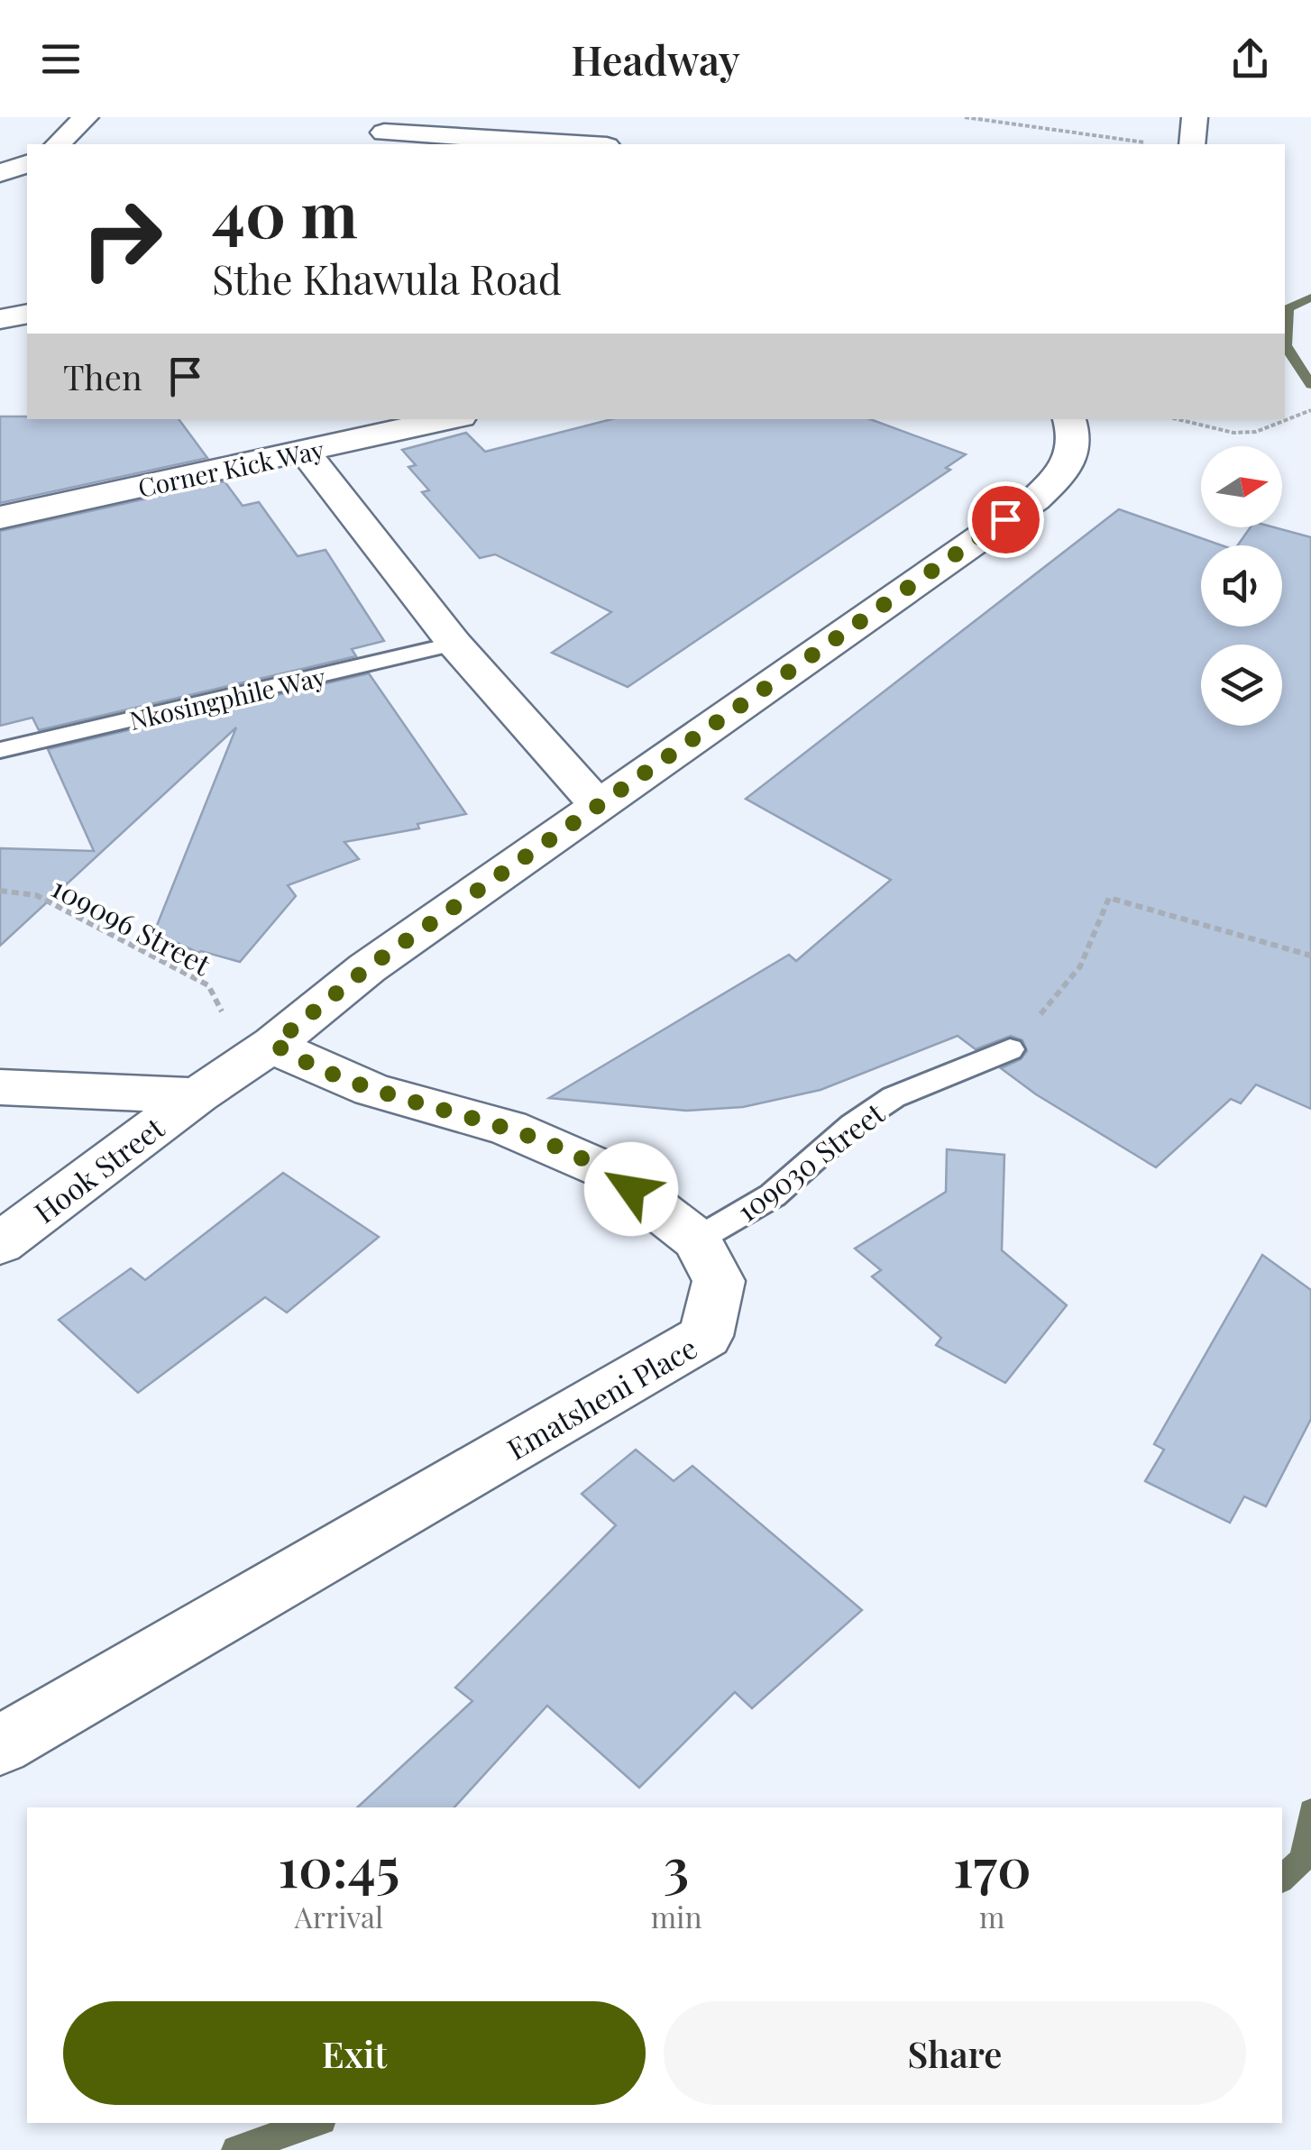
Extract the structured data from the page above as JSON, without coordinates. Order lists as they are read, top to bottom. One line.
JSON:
{"streets":{"street":["Corner Kick Way","Hook Street","Ematsheni Place"],"lane":["Nkosingphile Way","109030 Street"],"path":["109096 Street"]},"crossings":[["109096 Street","Hook Street"],["109096 Street","Ematsheni Place"],["109030 Street","Ematsheni Place"],["Hook Street","Ematsheni Place"]],"north":"right","page":{"header":"Headway","turn":["40 m","Sthe Khawula Road"],"then":"Then","eta":["10:45","Arrival","3","min","170","m"],"buttons":["Exit","Share"]}}
